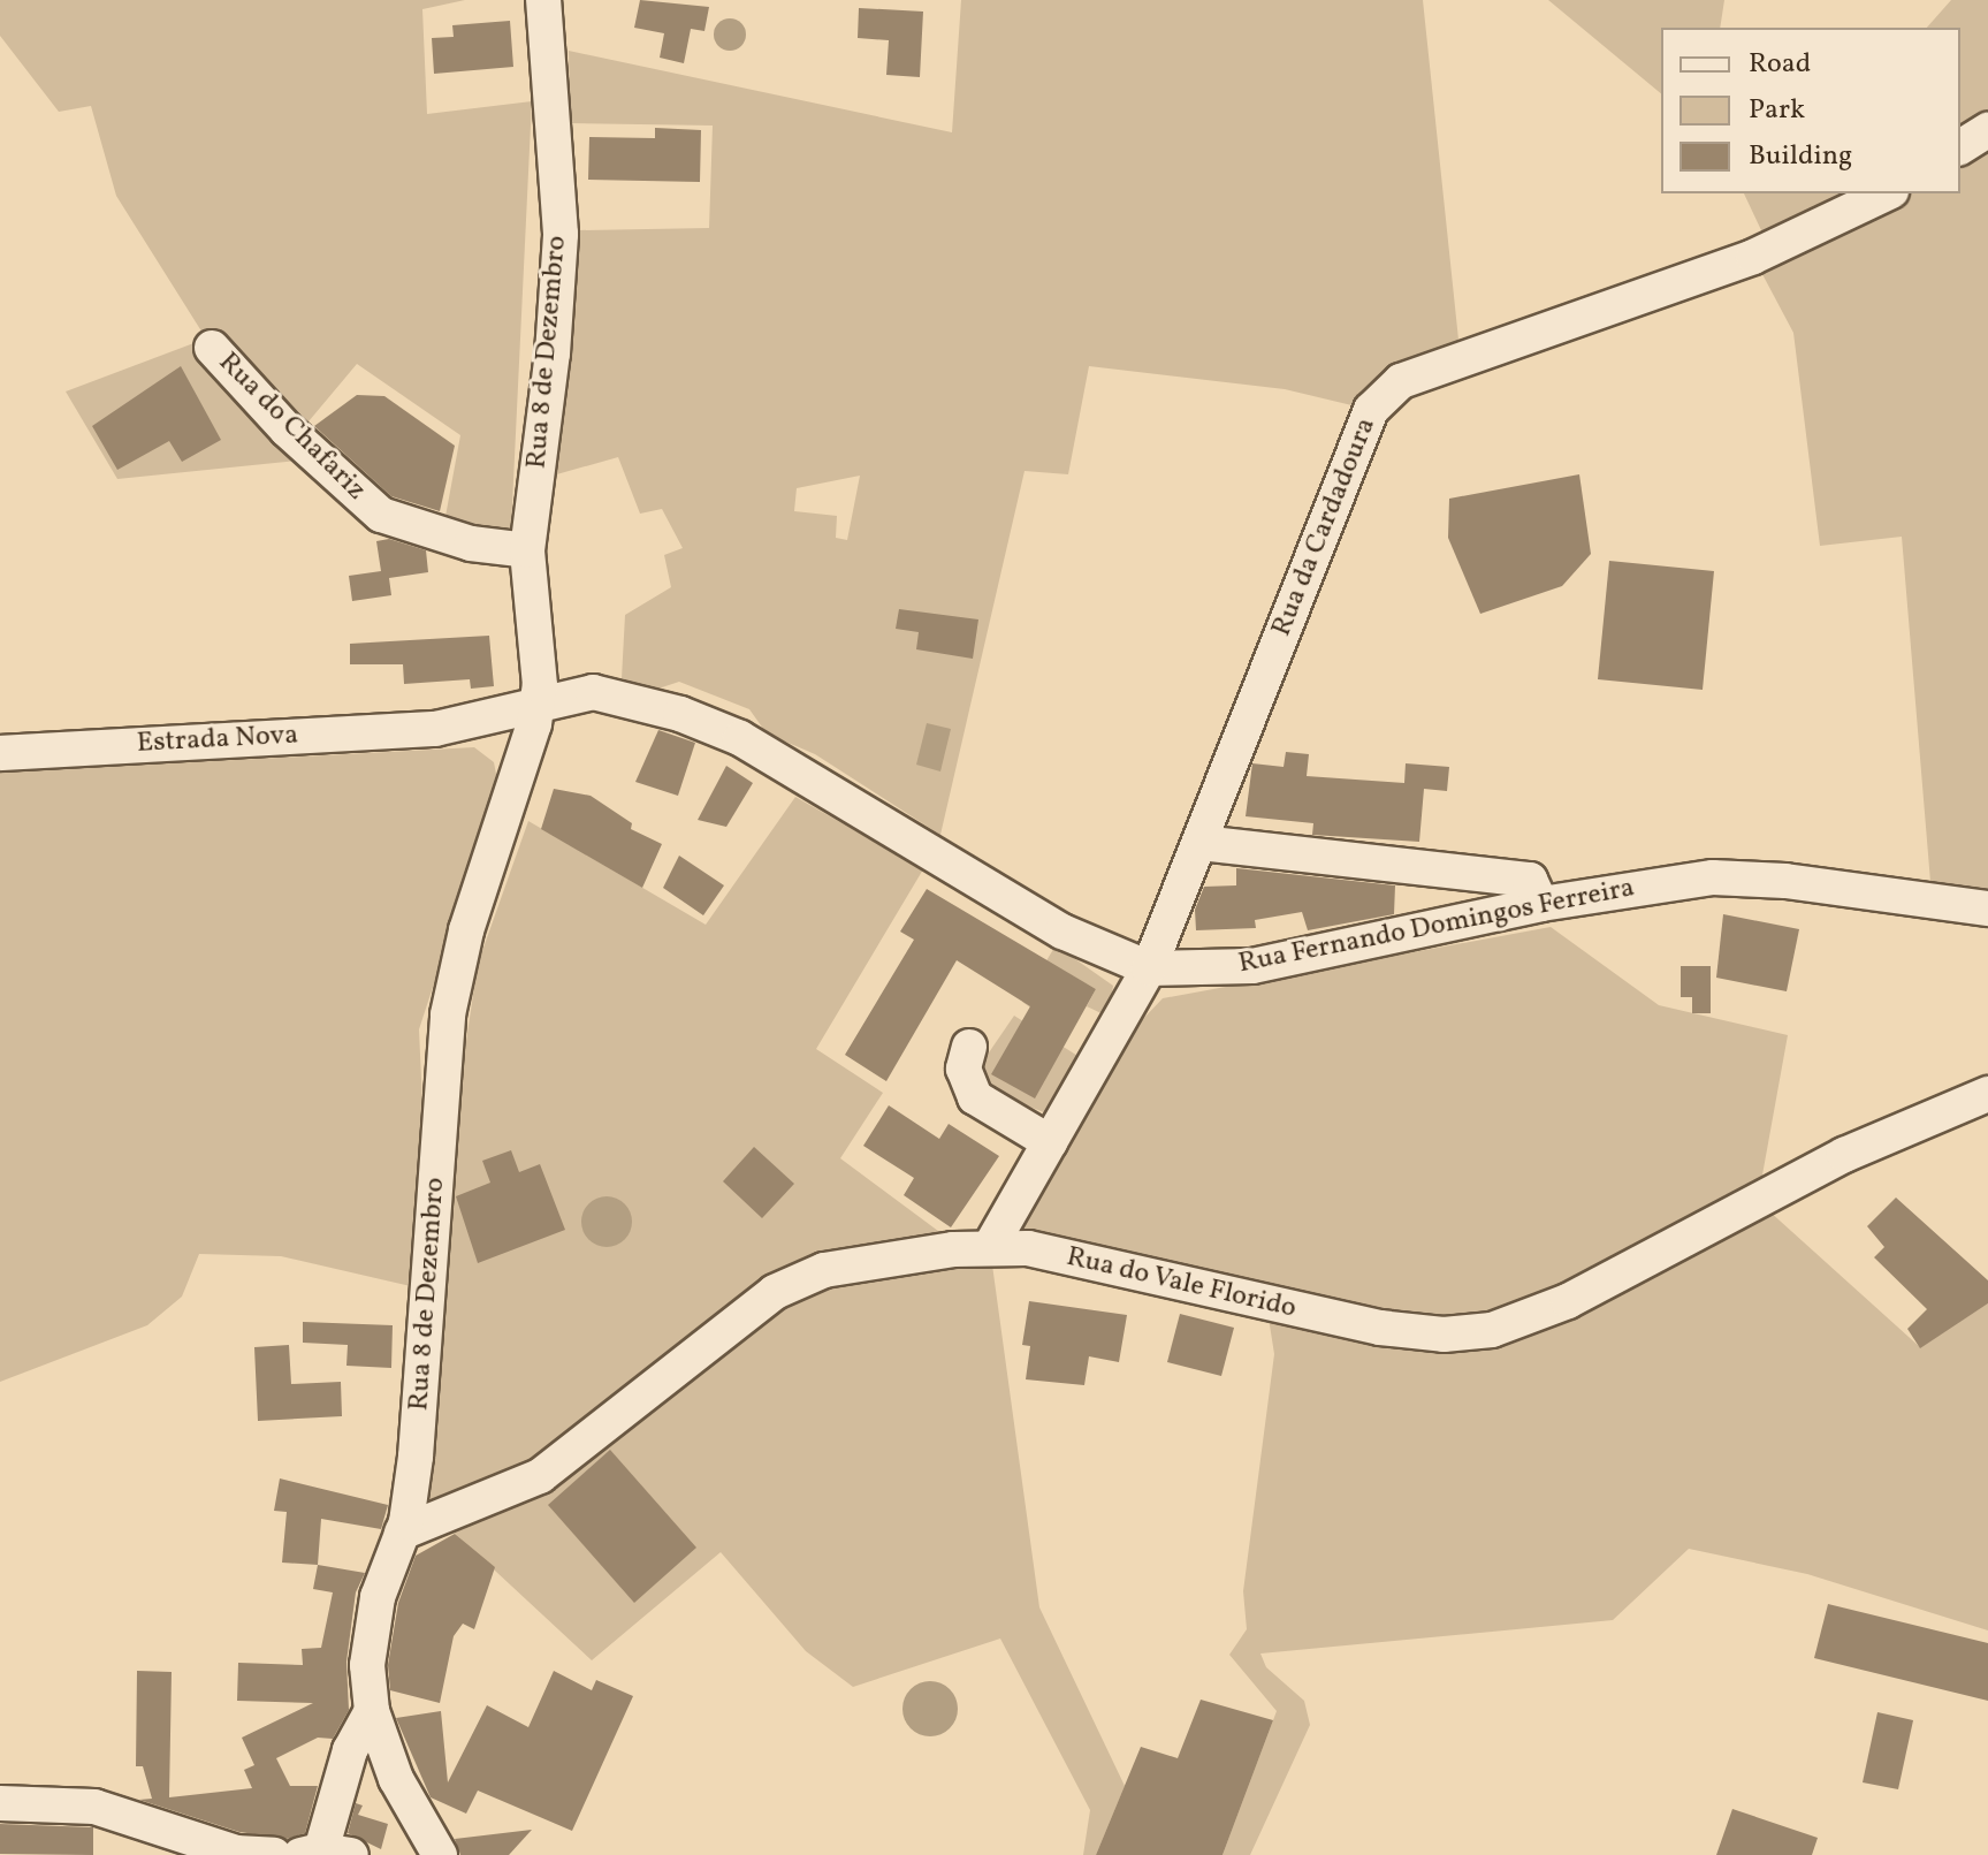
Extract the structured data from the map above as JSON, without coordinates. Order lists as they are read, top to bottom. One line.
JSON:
{"streets":{"street":["Rua 8 de Dezembro","Rua do Chafariz","Rua da Cardadoura","Estrada Nova","Rua Fernando Domingos Ferreira","Rua do Vale Florido"]},"crossings":[["Rua 8 de Dezembro","Rua do Chafariz"],["Rua 8 de Dezembro","Estrada Nova"],["Rua 8 de Dezembro","Rua Fernando Domingos Ferreira"],["Rua 8 de Dezembro","Rua do Vale Florido"],["Rua da Cardadoura","Rua Fernando Domingos Ferreira"],["Rua da Cardadoura","Rua do Vale Florido"],["Estrada Nova","Rua Fernando Domingos Ferreira"]],"legend":["Road","Park","Building"]}
